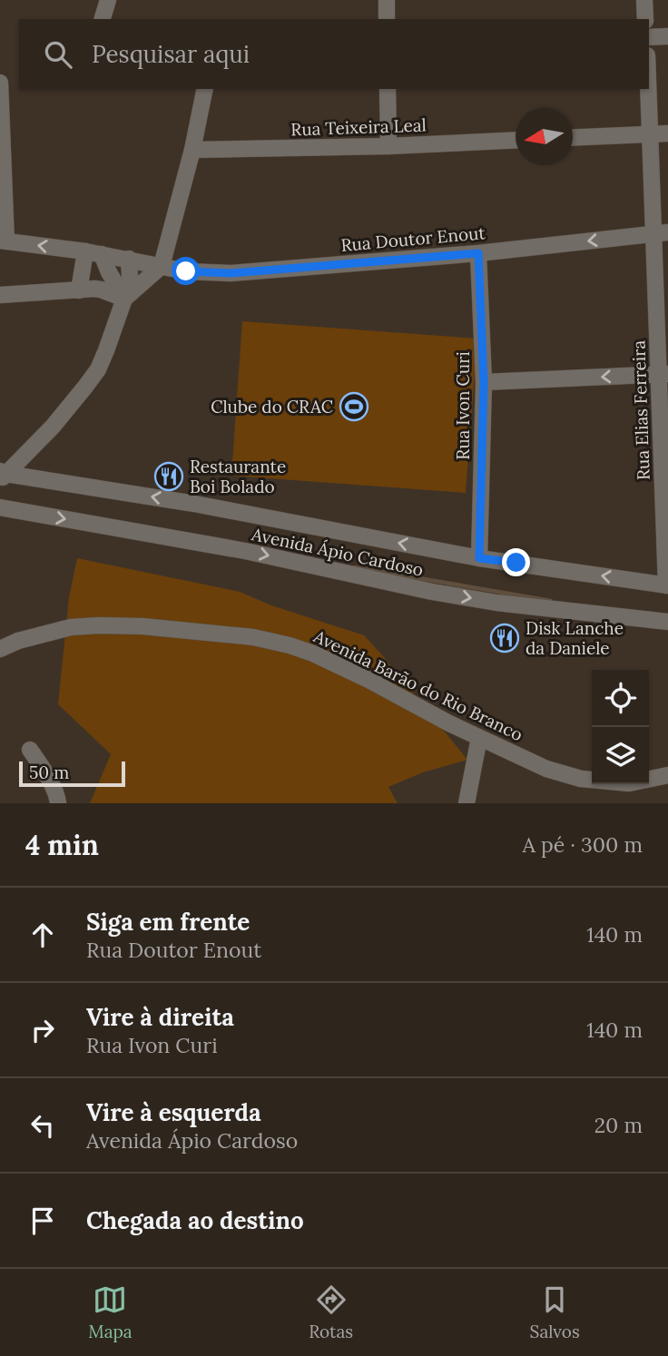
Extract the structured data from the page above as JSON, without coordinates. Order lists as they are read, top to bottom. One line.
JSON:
{"streets":{"street":["Rua Teixeira Leal","Rua Doutor Enout","Rua Ivon Curi","Rua Elias Ferreira","Avenida Ápio Cardoso","Avenida Barão do Rio Branco"]},"crossings":[["Rua Doutor Enout","Rua Ivon Curi"],["Rua Doutor Enout","Rua Elias Ferreira"],["Rua Ivon Curi","Avenida Ápio Cardoso"],["Rua Elias Ferreira","Avenida Ápio Cardoso"]],"places":{"sports":["Clube do CRAC"],"restaurant":["Restaurante Boi Bolado","Disk Lanche da Daniele"]},"scale_bar":"50 m","north":"left","page":{"search":"Pesquisar aqui","scale":"50 m","heading":["4 min","A pé · 300 m"],"list":[["Siga em frente","Rua Doutor Enout","140 m"],["Vire à direita","Rua Ivon Curi","140 m"],["Vire à esquerda","Avenida Ápio Cardoso","20 m"],"Chegada ao destino"],"nav":["Mapa","Rotas","Salvos"]}}
